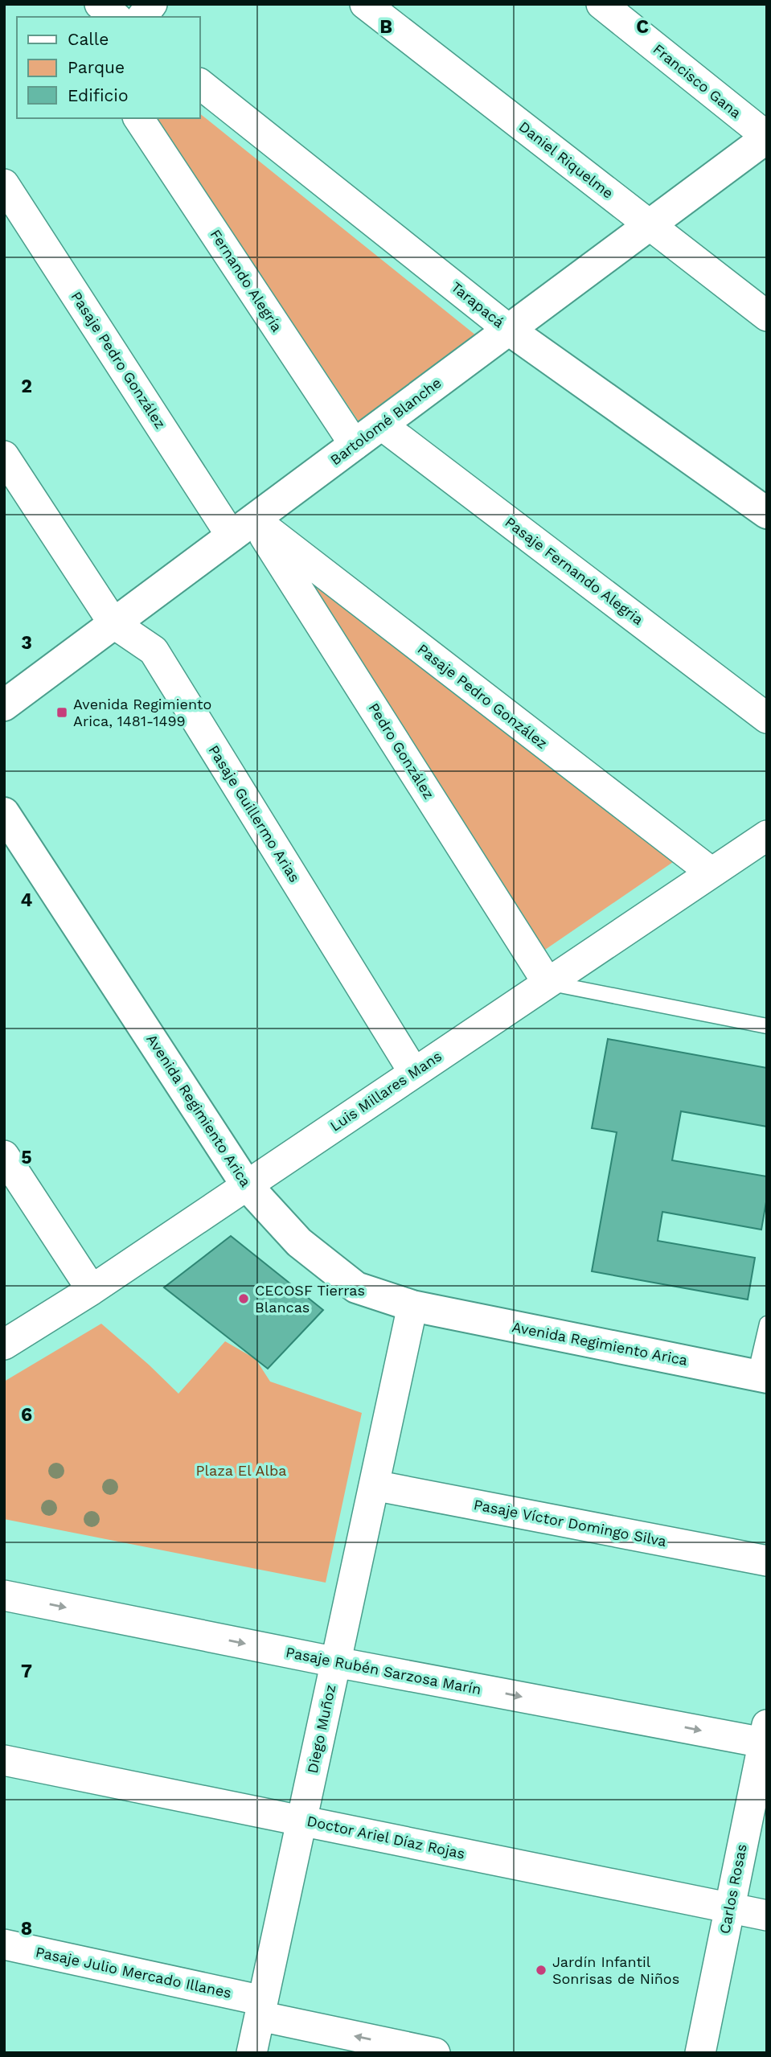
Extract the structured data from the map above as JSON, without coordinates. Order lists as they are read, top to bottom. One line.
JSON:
{"streets":{"street":["Francisco Gana","Daniel Riquelme","Fernando Alegría","Tarapacá","Pasaje Pedro González","Bartolomé Blanche","Pasaje Fernando Alegria","Pedro González","Pasaje Guillermo Arias","Luis Millares Mans","Avenida Regimiento Arica","Pasaje Víctor Domingo Silva","Pasaje Rubén Sarzosa Marín","Diego Muñoz","Doctor Ariel Díaz Rojas","Carlos Rosas","Pasaje Julio Mercado Illanes"]},"crossings":[["Francisco Gana","Bartolomé Blanche"],["Daniel Riquelme","Bartolomé Blanche"],["Fernando Alegría","Bartolomé Blanche"],["Tarapacá","Bartolomé Blanche"],["Pasaje Pedro González","Bartolomé Blanche"],["Pasaje Pedro González","Pedro González"],["Pasaje Pedro González","Luis Millares Mans"],["Bartolomé Blanche","Pasaje Fernando Alegria"],["Bartolomé Blanche","Pedro González"],["Bartolomé Blanche","Pasaje Guillermo Arias"],["Pedro González","Luis Millares Mans"],["Pasaje Guillermo Arias","Luis Millares Mans"],["Luis Millares Mans","Avenida Regimiento Arica"],["Avenida Regimiento Arica","Diego Muñoz"],["Pasaje Víctor Domingo Silva","Diego Muñoz"],["Pasaje Rubén Sarzosa Marín","Diego Muñoz"],["Pasaje Rubén Sarzosa Marín","Carlos Rosas"],["Diego Muñoz","Doctor Ariel Díaz Rojas"],["Diego Muñoz","Pasaje Julio Mercado Illanes"],["Doctor Ariel Díaz Rojas","Carlos Rosas"]],"one_way":["Pasaje Rubén Sarzosa Marín","Pasaje Julio Mercado Illanes"],"parks":["Plaza El Alba"],"places":{"transit":["Avenida Regimiento Arica, 1481-1499"],"other":["CECOSF Tierras Blancas","Jardín Infantil Sonrisas de Niños"]},"legend":["Calle","Parque","Edificio"],"grid":{"columns":["B","C"],"rows":["2","3","4","5","6","7","8"]}}
